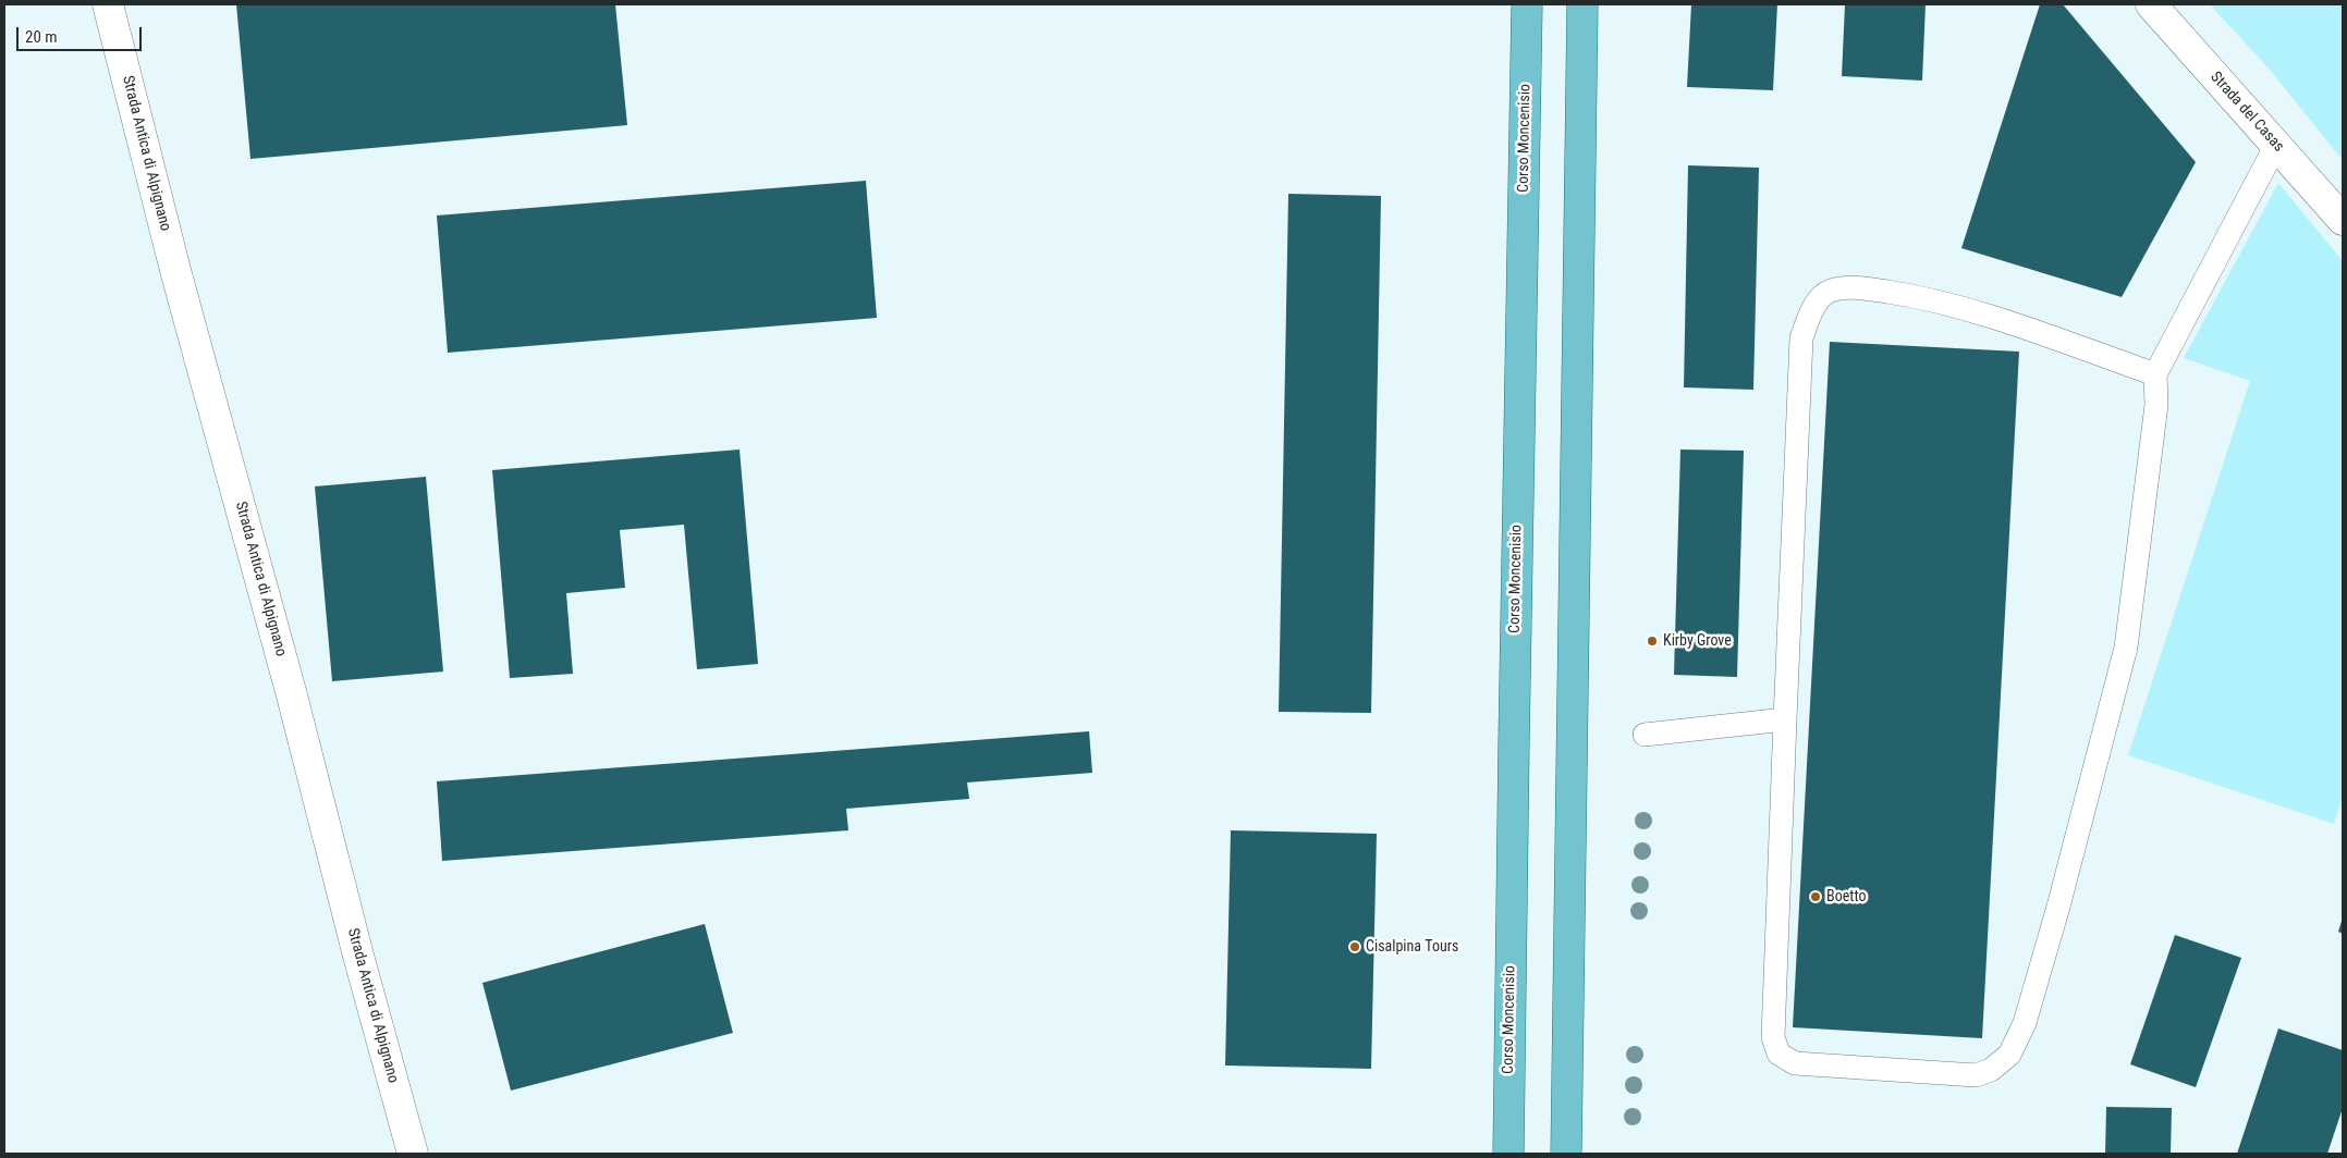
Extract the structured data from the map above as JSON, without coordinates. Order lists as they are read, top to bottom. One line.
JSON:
{"streets":{"main road":["Corso Moncenisio"],"street":["Strada del Casas","Strada Antica di Alpignano"]},"places":["Kirby Grove","Boetto","Cisalpina Tours"],"scale_bar":"20 m"}
